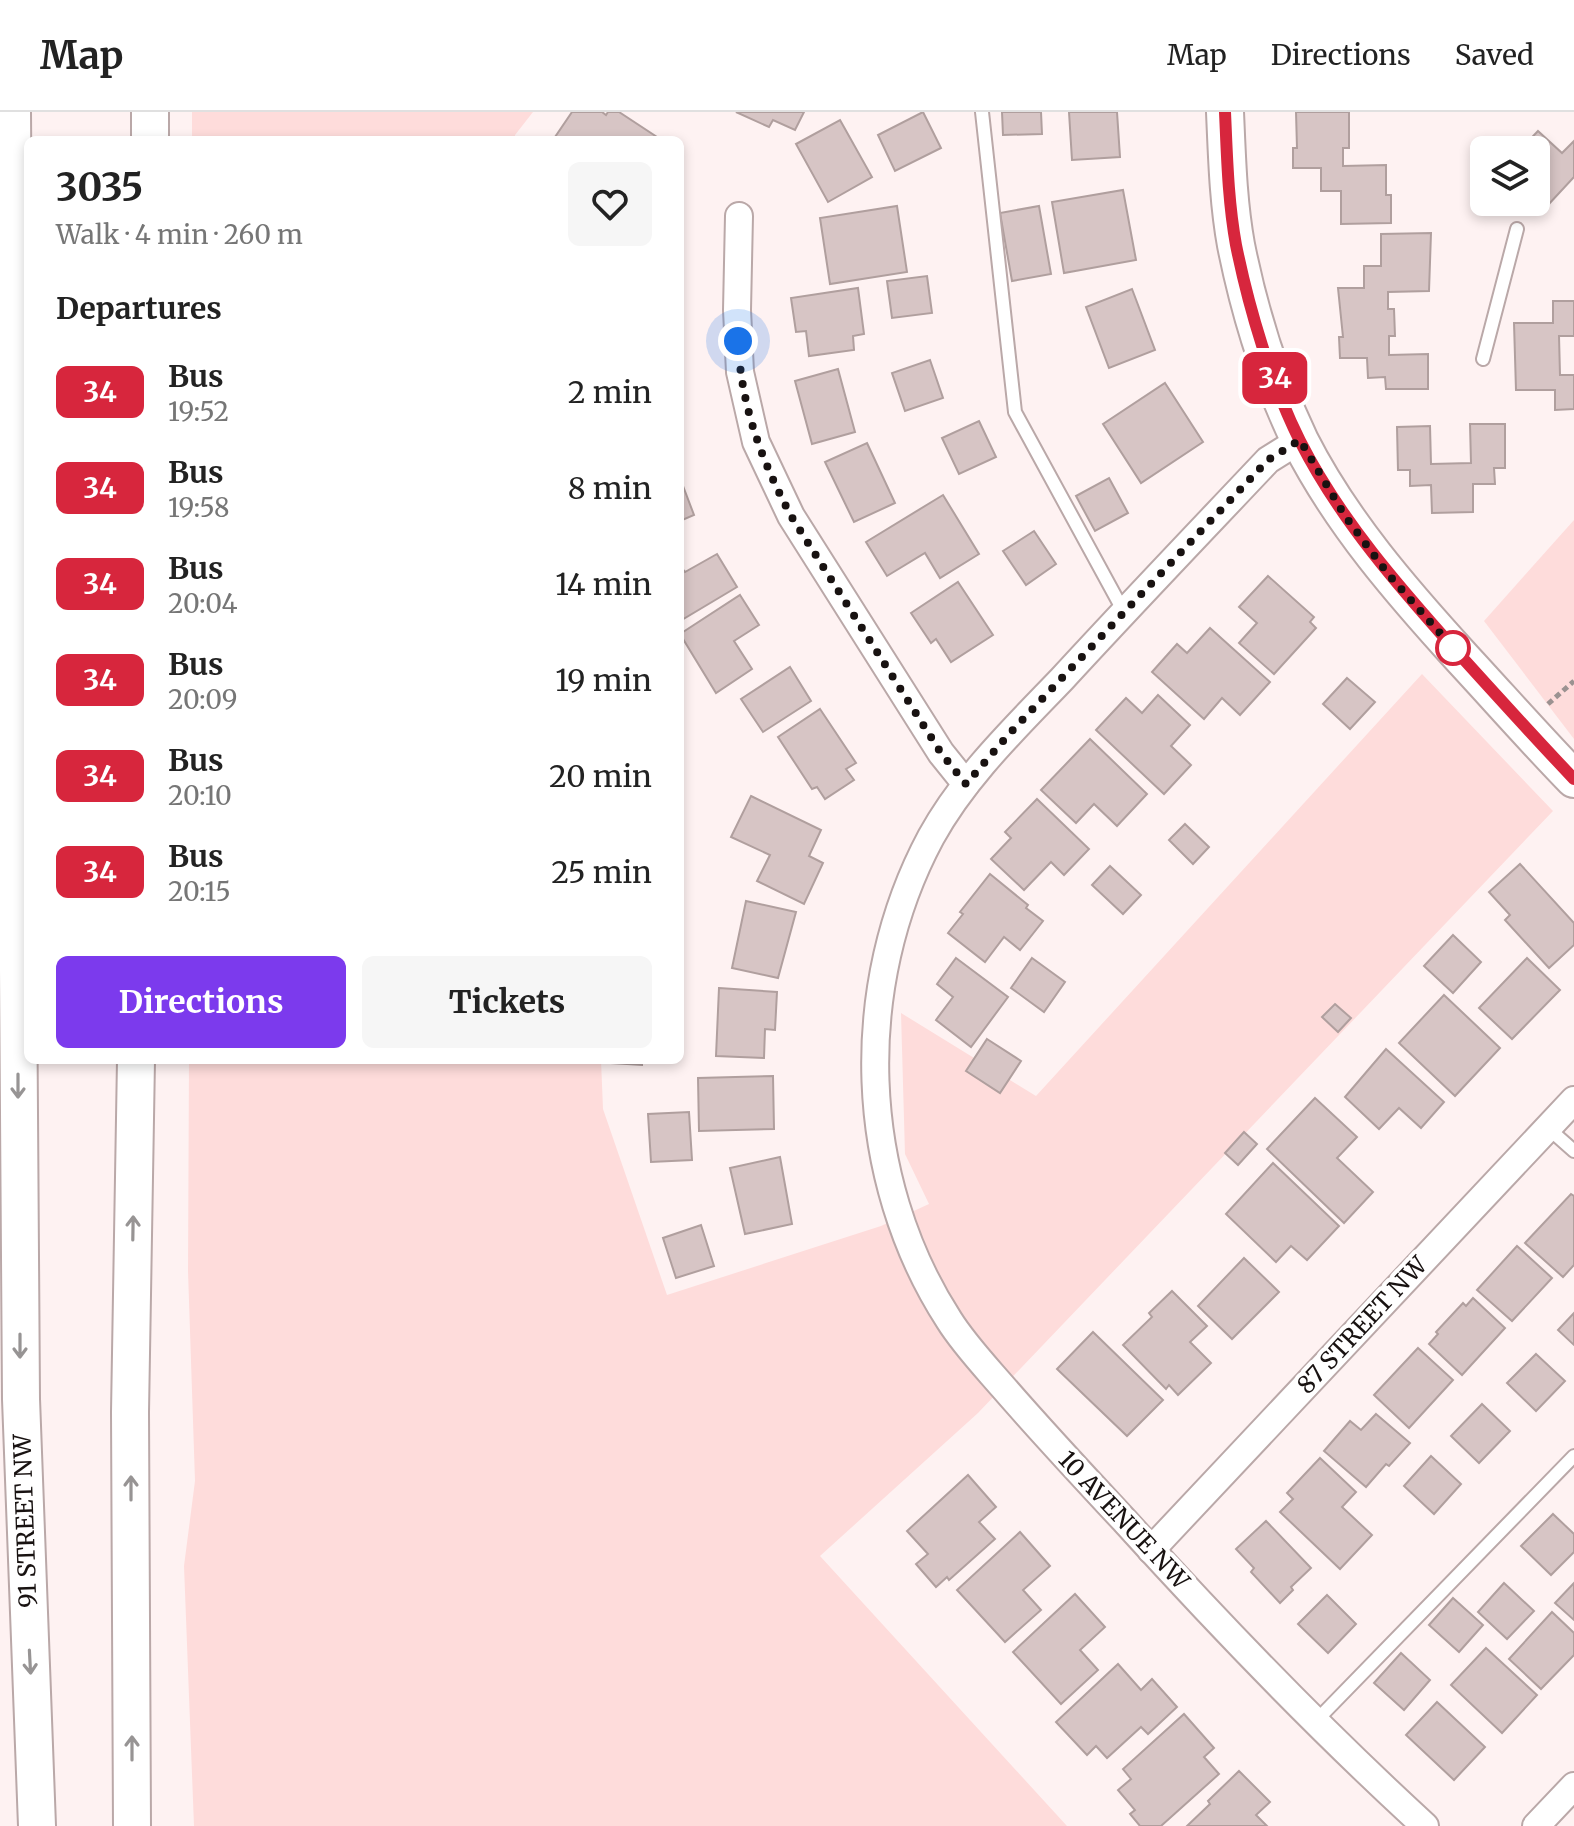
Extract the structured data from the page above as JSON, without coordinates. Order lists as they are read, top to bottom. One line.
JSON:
{"streets":{"main road":["91 STREET NW"],"street":["87 STREET NW","10 AVENUE NW"]},"crossings":[["87 STREET NW","10 AVENUE NW"]],"lines":["bus line 34"],"page":{"header":"Map","nav":["Map","Directions","Saved"],"on_map":"34","heading":[["3035","Walk · 4 min · 260 m"],"Departures"],"list":[{"mark":"34","name":"Bus","note":"19:52","value":"2 min"},{"mark":"34","name":"Bus","note":"19:58","value":"8 min"},{"mark":"34","name":"Bus","note":"20:04","value":"14 min"},{"mark":"34","name":"Bus","note":"20:09","value":"19 min"},{"mark":"34","name":"Bus","note":"20:10","value":"20 min"},{"mark":"34","name":"Bus","note":"20:15","value":"25 min"}],"buttons":["Directions","Tickets"]}}
